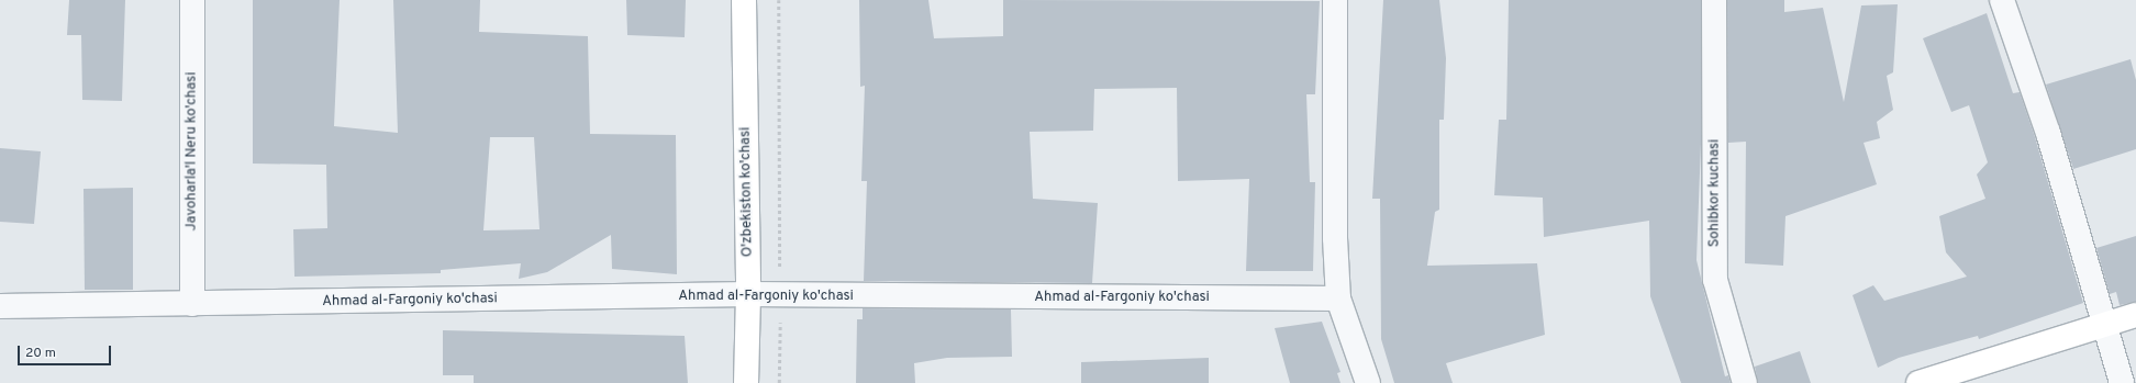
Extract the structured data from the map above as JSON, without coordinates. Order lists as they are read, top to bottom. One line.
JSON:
{"streets":{"main road":["O'zbekiston ko'chasi"],"street":["Javoharla'l Neru ko'chasi","Sohibkor kuchasi","Ahmad al-Fargoniy ko'chasi"]},"crossings":[["Javoharla'l Neru ko'chasi","Ahmad al-Fargoniy ko'chasi"],["O'zbekiston ko'chasi","Ahmad al-Fargoniy ko'chasi"]],"scale_bar":"20 m"}
